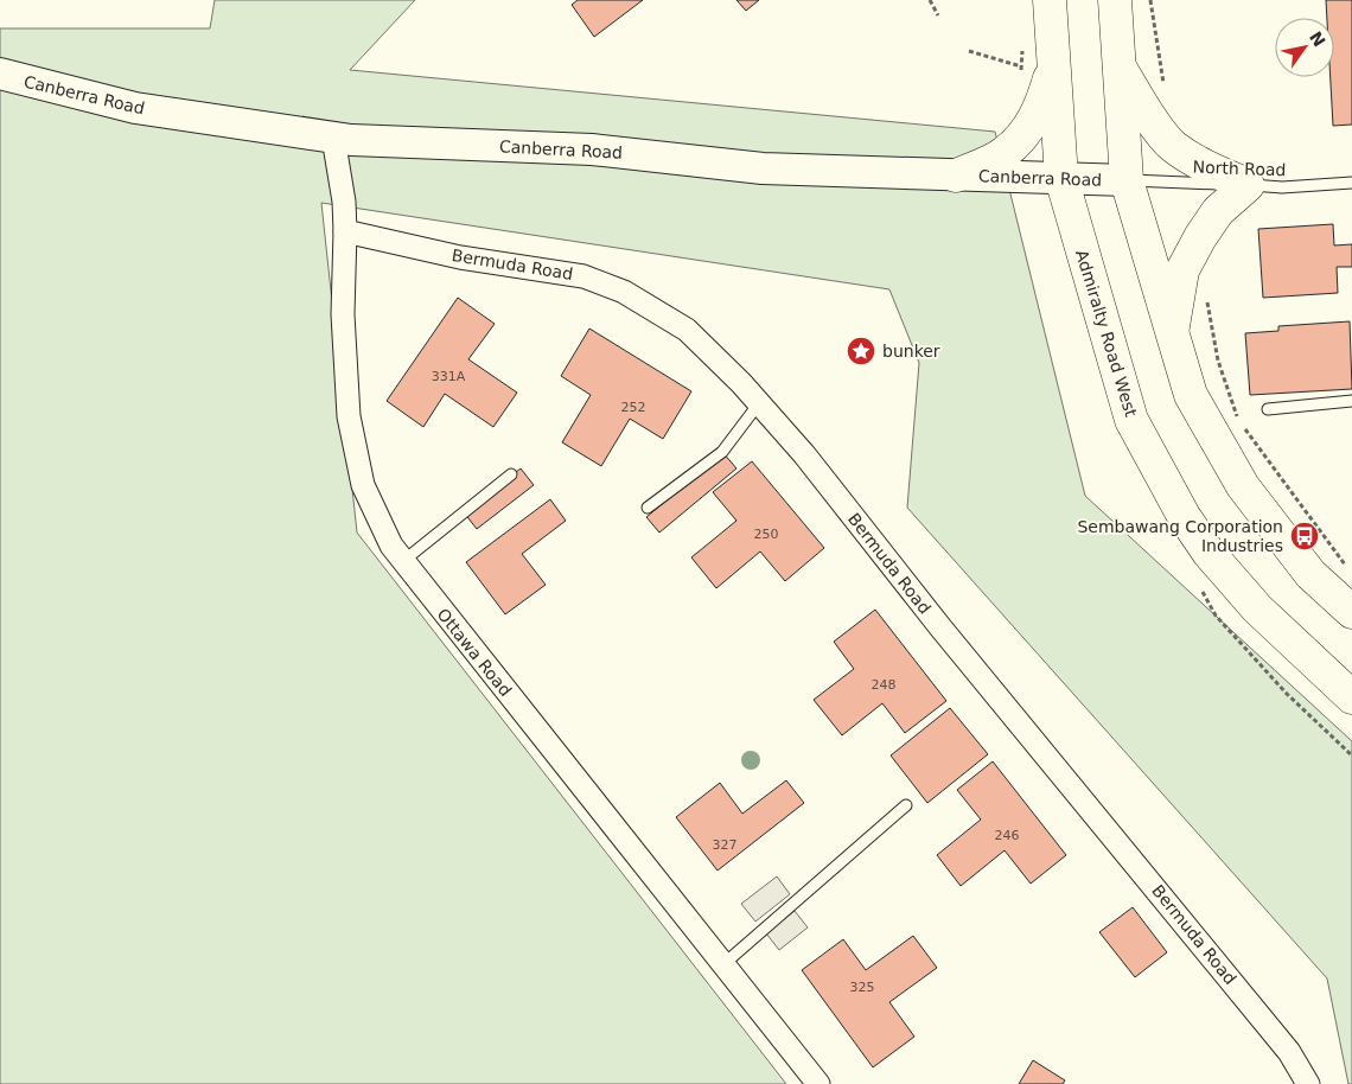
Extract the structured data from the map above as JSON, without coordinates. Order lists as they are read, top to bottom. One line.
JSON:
{"streets":{"main road":["Canberra Road","Admiralty Road West"],"street":["Bermuda Road","Ottawa Road"],"lane":["North Road"]},"crossings":[["Canberra Road","North Road"],["Canberra Road","Admiralty Road West"],["Canberra Road","Ottawa Road"],["Bermuda Road","Ottawa Road"]],"places":{"place":["bunker"],"bus stop":["Sembawang Corporation Industries"]},"house_numbers":["331A","252","250","248","246","327","325"],"north":"top right"}
